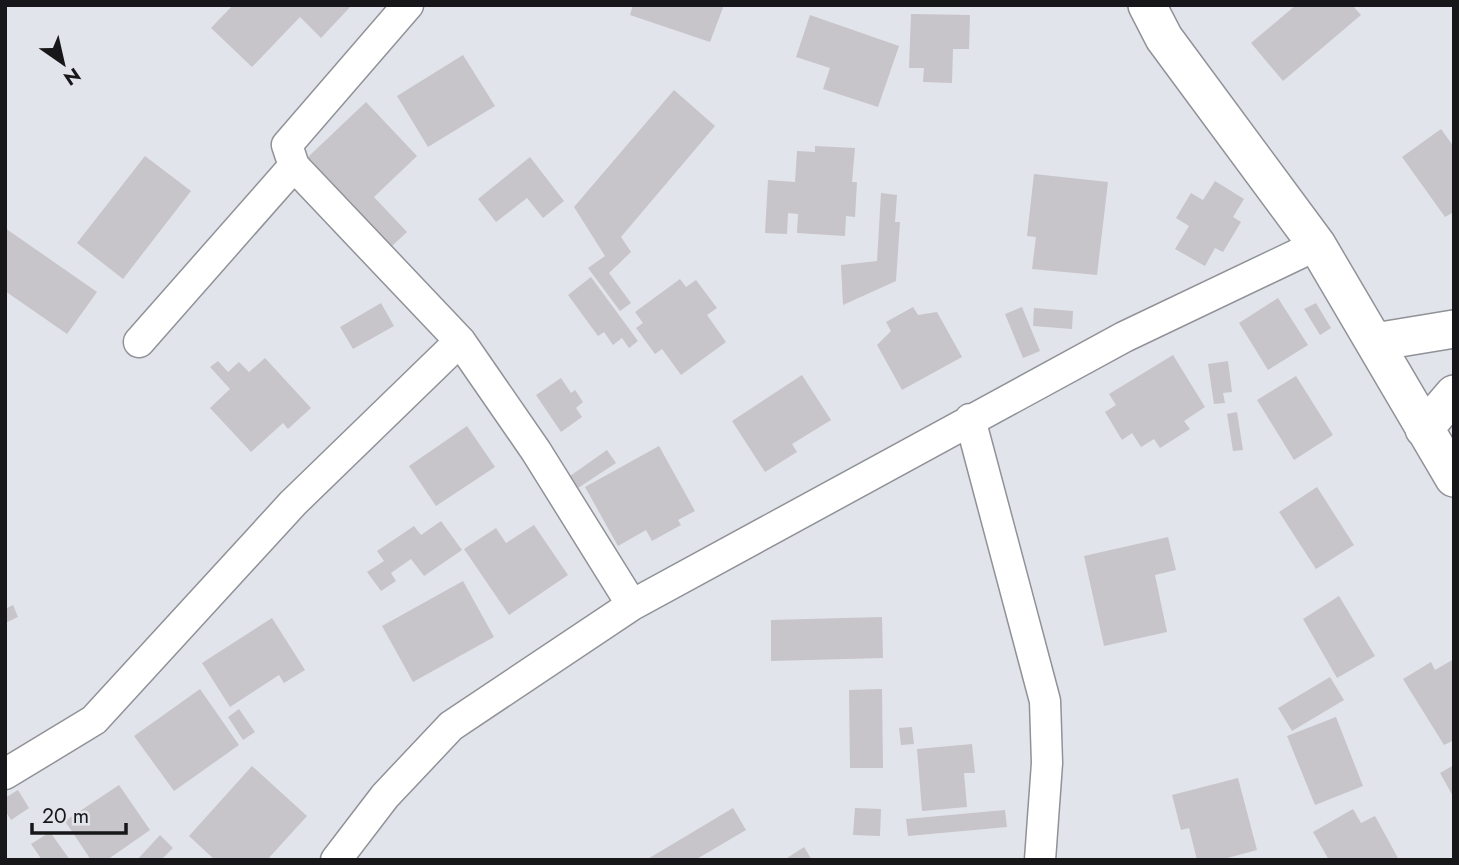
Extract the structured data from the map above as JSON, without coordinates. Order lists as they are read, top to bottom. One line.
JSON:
{"scale_bar":"20 m","north":"bottom right"}
